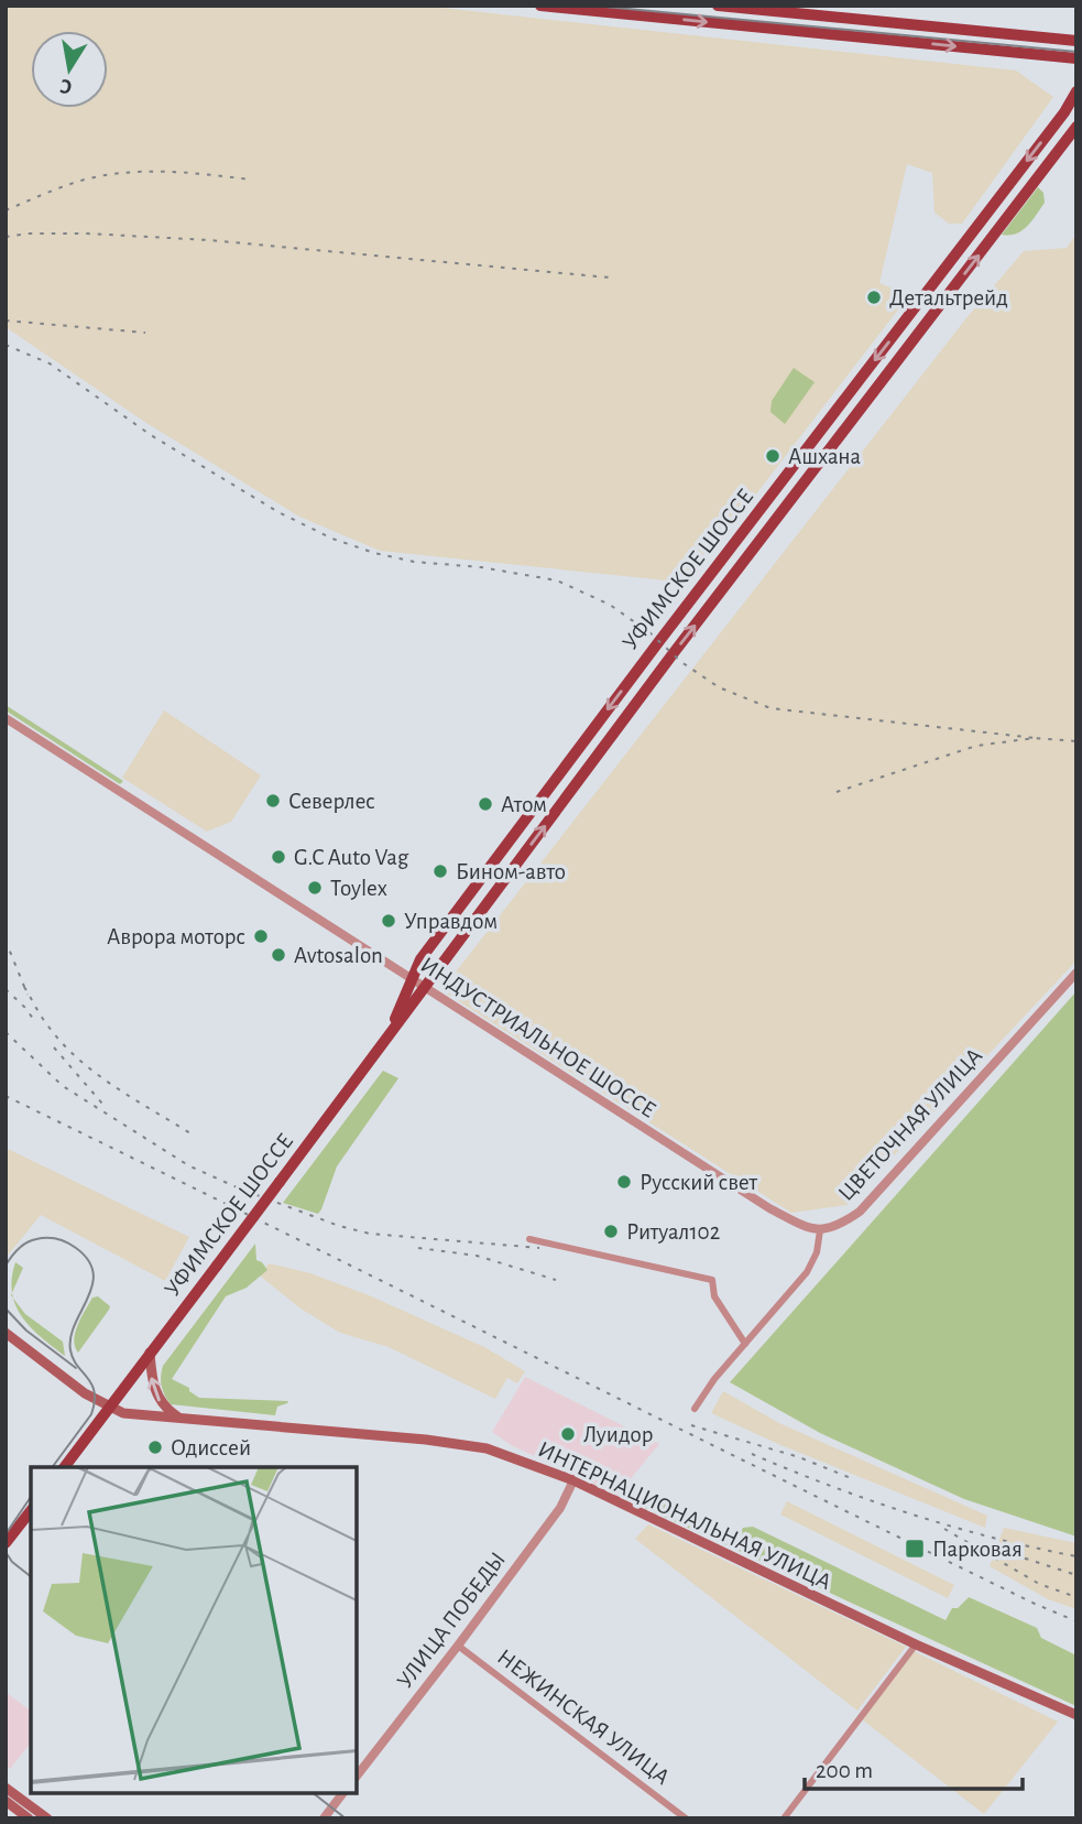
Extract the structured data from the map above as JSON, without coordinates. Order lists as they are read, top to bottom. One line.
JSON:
{"streets":{"main road":["УФИМСКОЕ ШОССЕ","ИНТЕРНАЦИОНАЛЬНАЯ УЛИЦА"],"street":["ИНДУСТРИАЛЬНОЕ ШОССЕ","ЦВЕТОЧНАЯ УЛИЦА","УЛИЦА ПОБЕДЫ","НЕЖИНСКАЯ УЛИЦА"]},"crossings":[["УФИМСКОЕ ШОССЕ","ИНДУСТРИАЛЬНОЕ ШОССЕ"],["УФИМСКОЕ ШОССЕ","ИНТЕРНАЦИОНАЛЬНАЯ УЛИЦА"],["ИНДУСТРИАЛЬНОЕ ШОССЕ","ЦВЕТОЧНАЯ УЛИЦА"],["ИНТЕРНАЦИОНАЛЬНАЯ УЛИЦА","УЛИЦА ПОБЕДЫ"],["УЛИЦА ПОБЕДЫ","НЕЖИНСКАЯ УЛИЦА"]],"places":{"other":["Детальтрейд","Ашхана","Северлес","Атом","G.C Auto Vag","Бином-авто","Toylex","Управдом","Аврора моторс","Avtosalon","Русский свет","Ритуал102","Луидор","Одиссей"],"transit":["Парковая"]},"scale_bar":"200 m","north":"bottom"}
